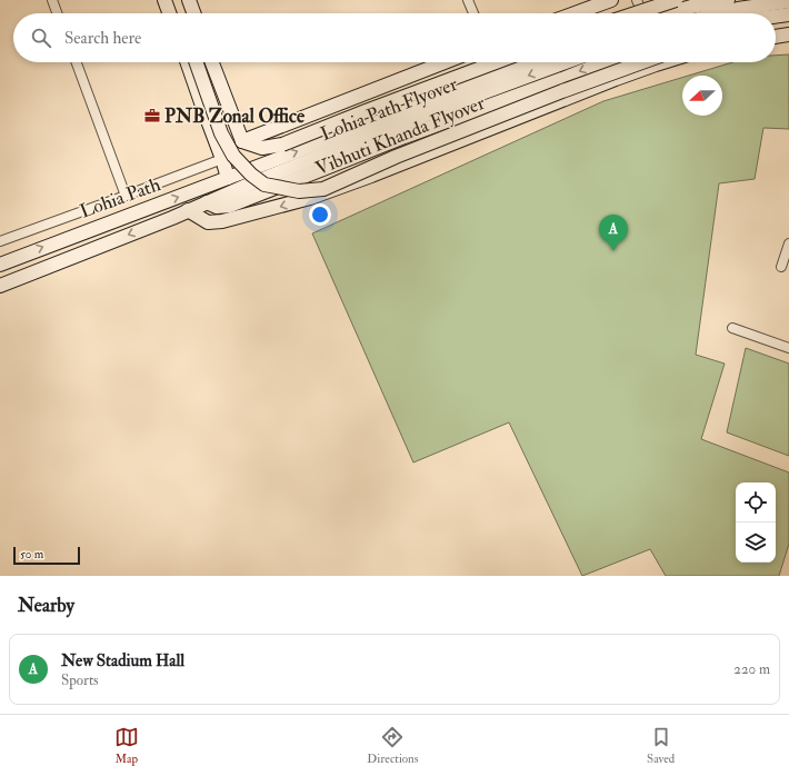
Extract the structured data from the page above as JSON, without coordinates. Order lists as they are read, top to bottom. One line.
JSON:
{"streets":{"main road":["Lohia Path Flyover","Vibhuti Khanda Flyover","Lohia Path"]},"crossings":[["Lohia Path Flyover","Lohia Path"]],"places":{"office":["PNB Zonal Office"]},"scale_bar":"50 m","north":"left","page":{"search":"Search here","pins":"A","scale":"50 m","heading":"Nearby","list":[{"mark":"A","name":"New Stadium Hall","note":"Sports","value":"220 m"}],"nav":["Map","Directions","Saved"]}}
